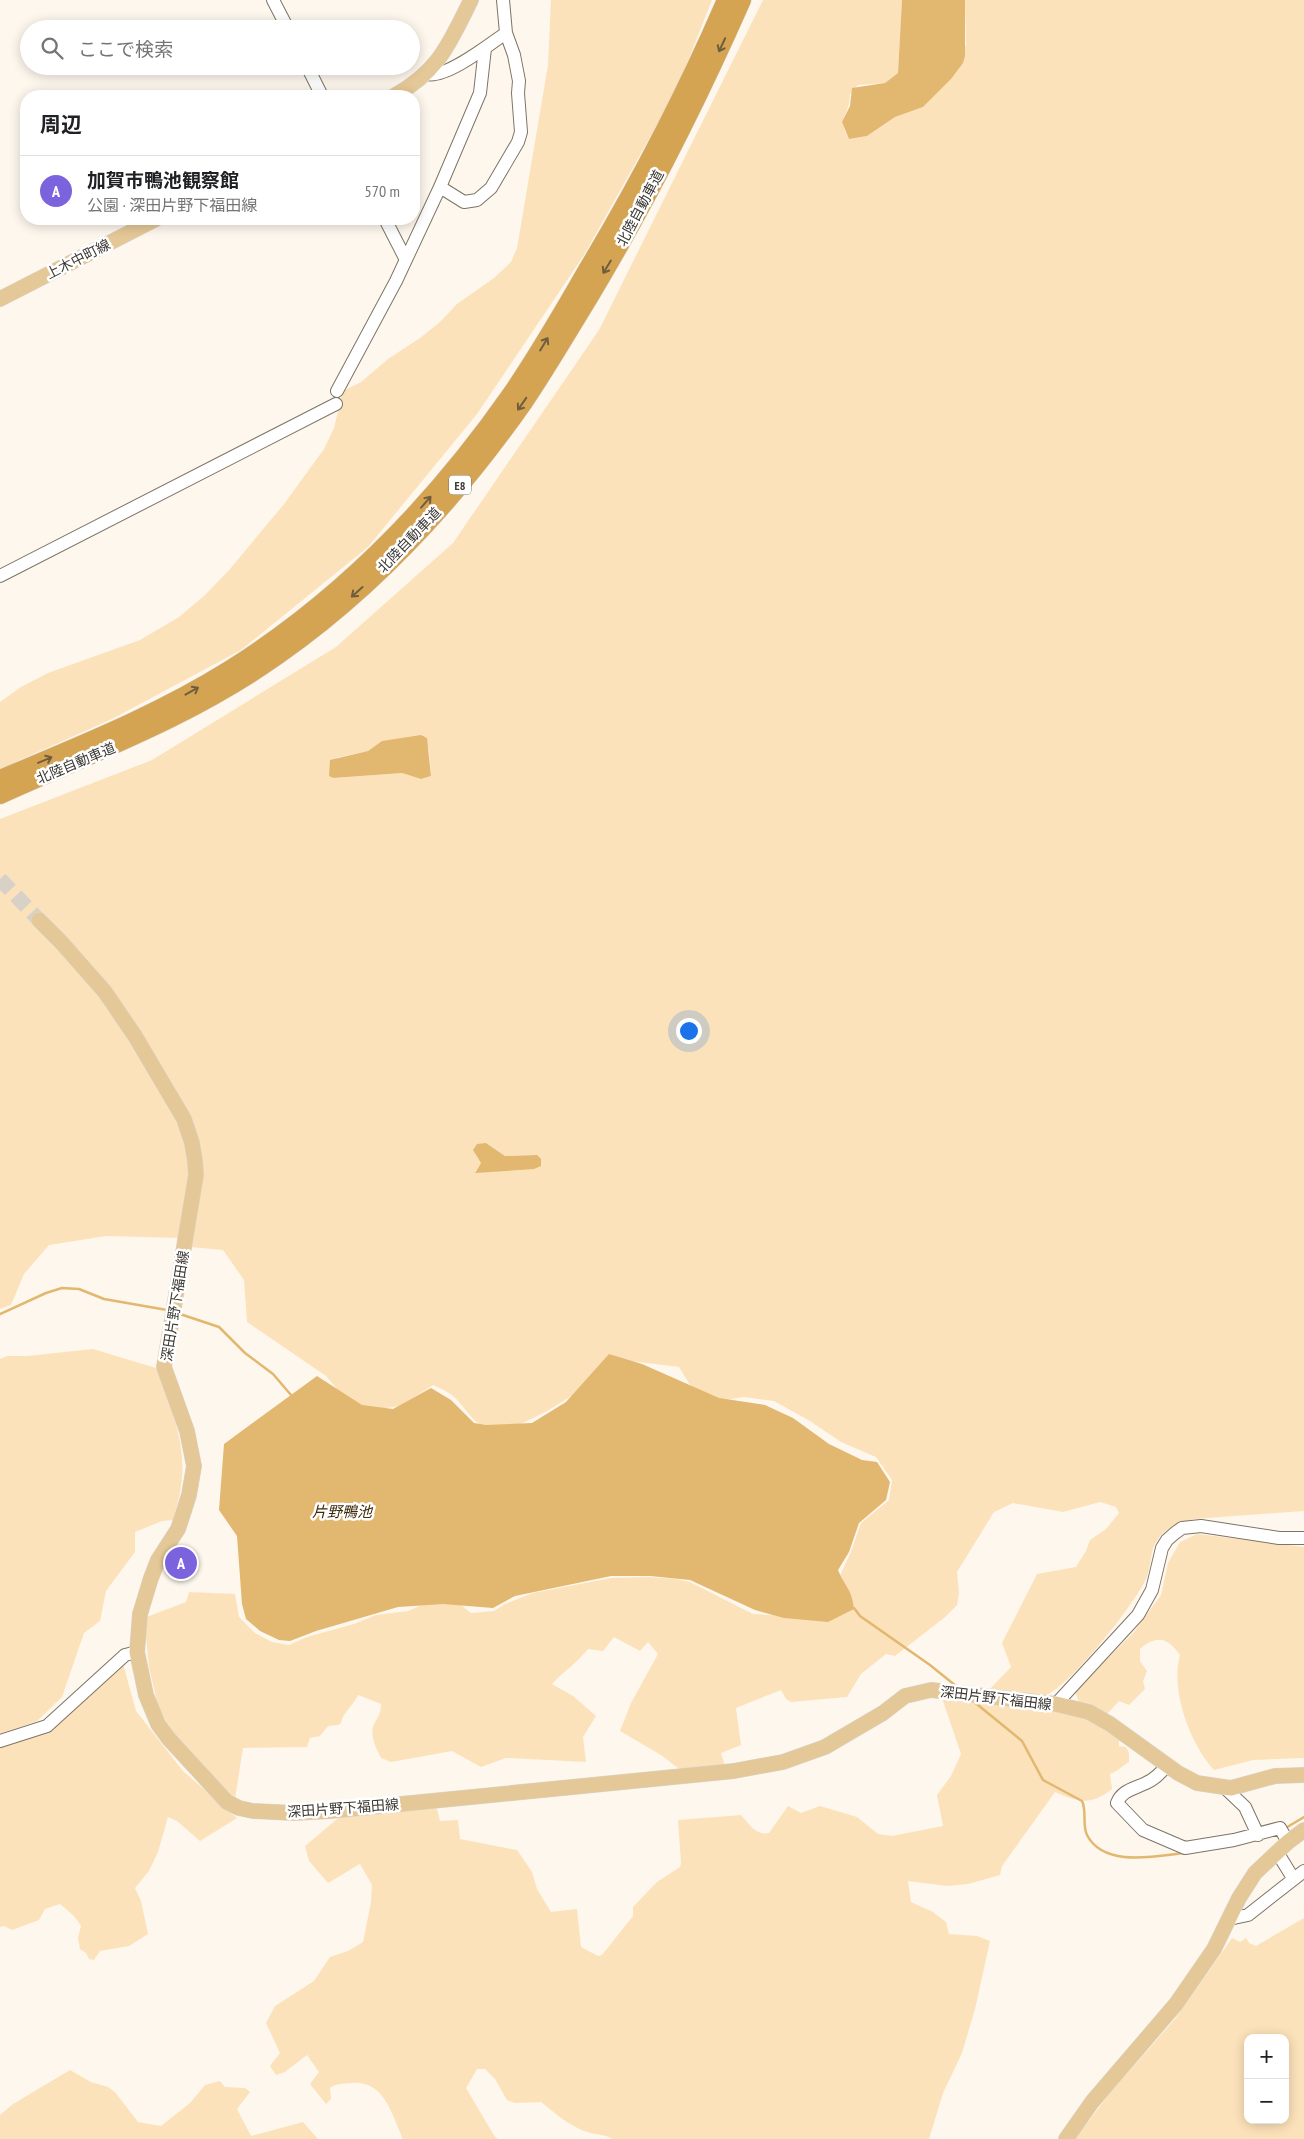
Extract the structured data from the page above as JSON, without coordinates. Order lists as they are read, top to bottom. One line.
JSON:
{"streets":{"highway":["北陸自動車道","E8"],"main road":["上木中町線","深田片野下福田線"]},"water":["片野鴨池"],"page":{"search":"ここで検索","heading":"周辺","list":[{"mark":"A","name":"加賀市鴨池観察館","note":"公園 · 深田片野下福田線","value":"570 m"}],"pins":"A","map_buttons":["+","−"]}}
